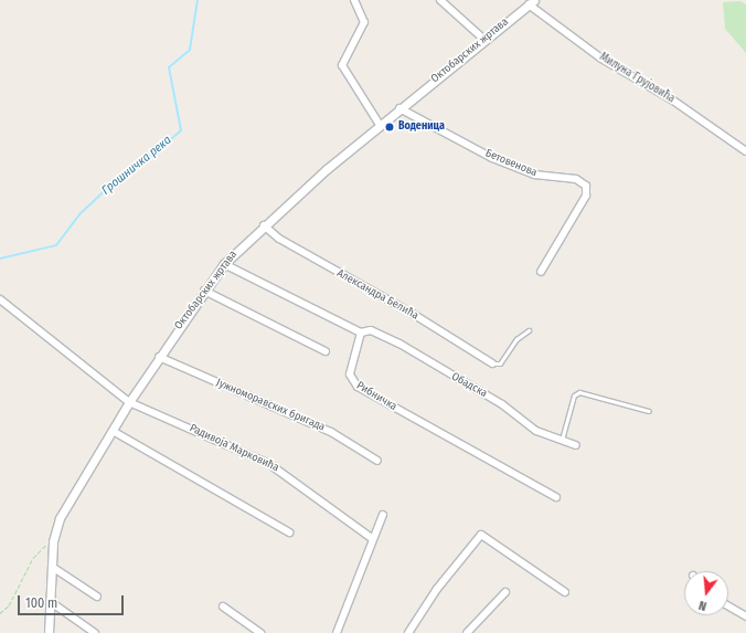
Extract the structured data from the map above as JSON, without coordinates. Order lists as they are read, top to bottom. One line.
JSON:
{"streets":{"street":["Октобарских жртава","Милуна Грујовића","Бетовенова","Александра Белића","Обадска","Рибничка","Јужноморавских бригада","Радивоја Марковића"]},"crossings":[["Октобарских жртава","Милуна Грујовића"],["Октобарских жртава","Бетовенова"],["Октобарских жртава","Александра Белића"],["Октобарских жртава","Јужноморавских бригада"],["Октобарских жртава","Радивоја Марковића"],["Обадска","Рибничка"]],"water":["Грошничка река"],"places":["Воденица"],"scale_bar":"100 m","north":"bottom"}
